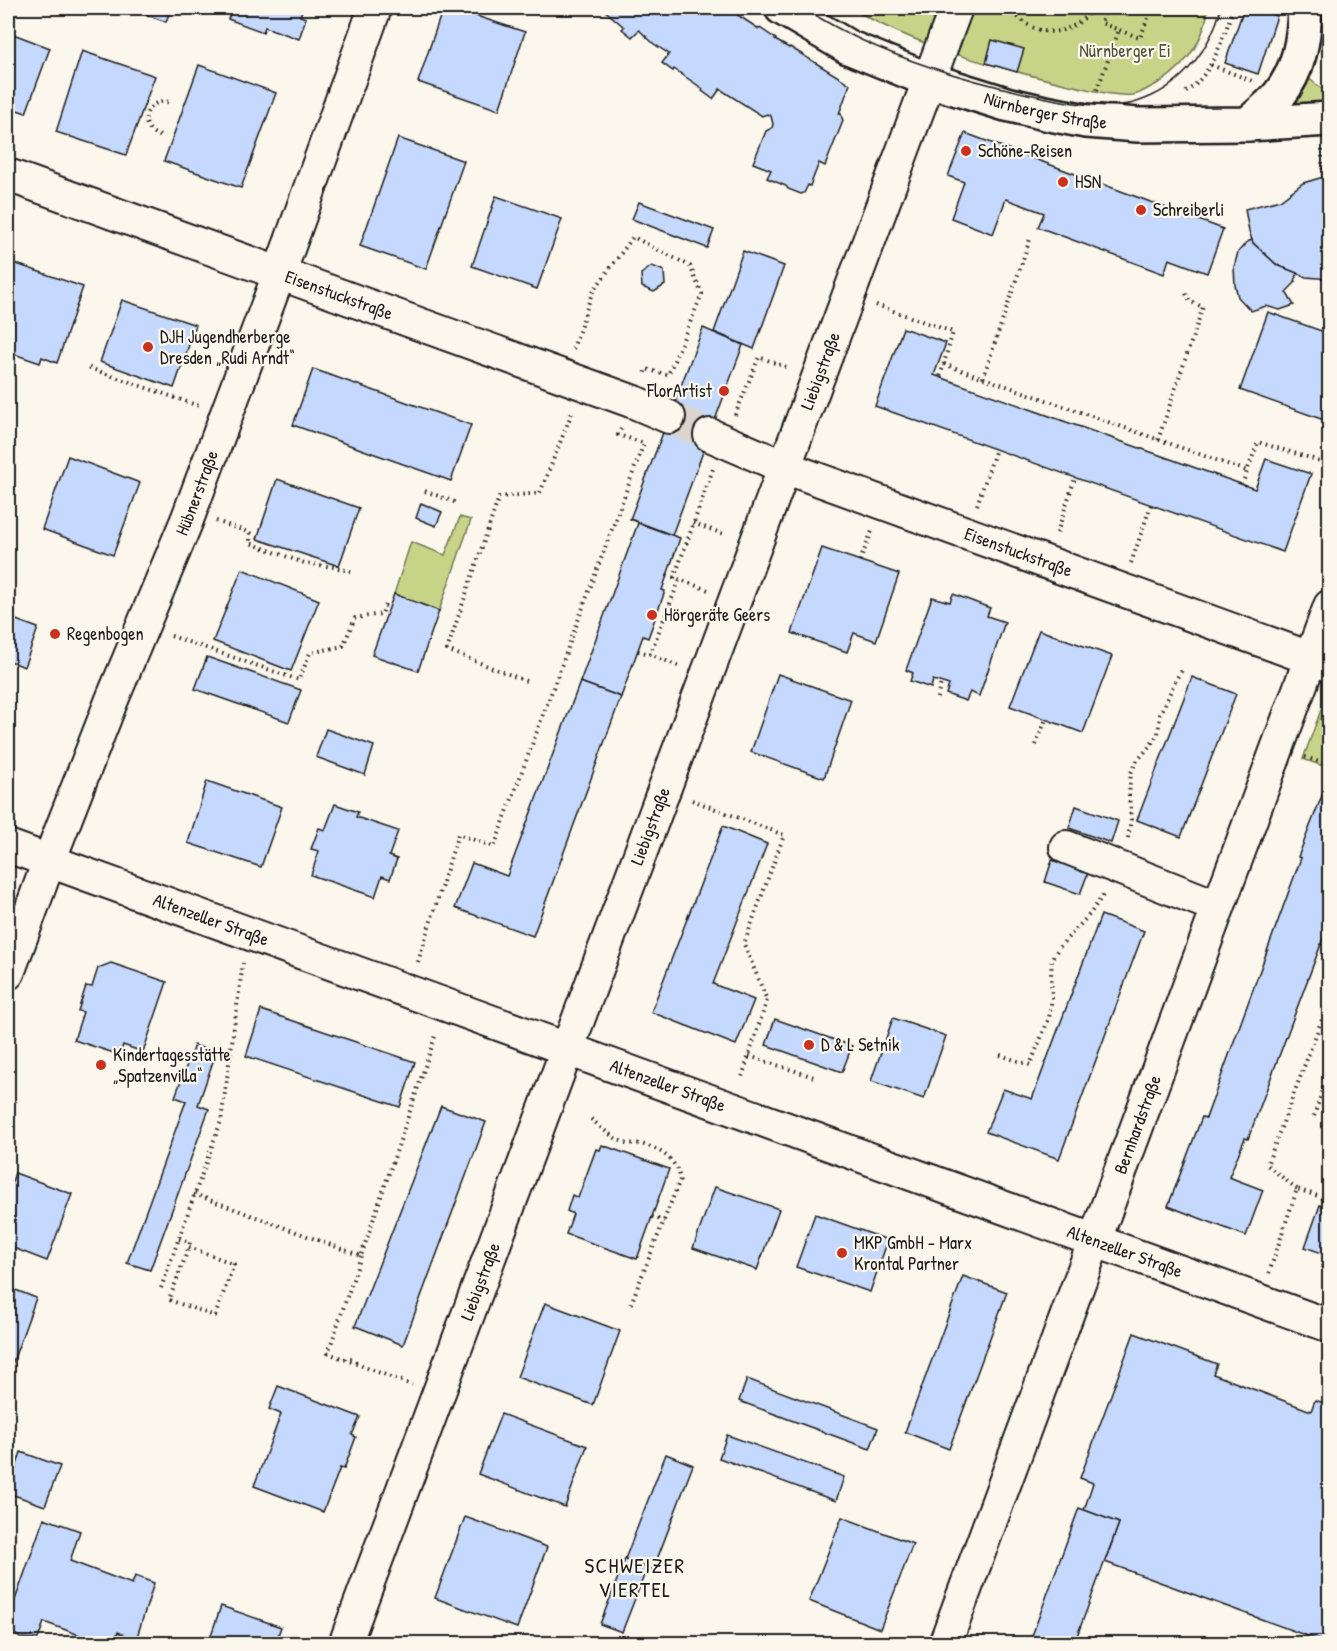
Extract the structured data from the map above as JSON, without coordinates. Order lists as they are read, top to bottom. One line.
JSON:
{"streets":{"main road":["Nürnberger Straße"],"street":["Eisenstuckstraße","Liebigstraße","Hübnerstraße","Altenzeller Straße","Bernhardstraße"]},"crossings":[["Nürnberger Straße","Liebigstraße"],["Eisenstuckstraße","Liebigstraße"],["Eisenstuckstraße","Hübnerstraße"],["Eisenstuckstraße","Bernhardstraße"],["Liebigstraße","Altenzeller Straße"],["Hübnerstraße","Altenzeller Straße"],["Altenzeller Straße","Bernhardstraße"]],"districts":["SCHWEIZER VIERTEL"],"parks":["Nürnberger Ei"],"places":["Schöne-Reisen","HSN","Schreiberli","DJH Jugendherberge Dresden „Rudi Arndt“","FlorArtist","Hörgeräte Geers","Regenbogen","D & L Setnik","Kindertagesstätte „Spatzenvilla“","MKP GmbH - Marx Krontal Partner"]}
